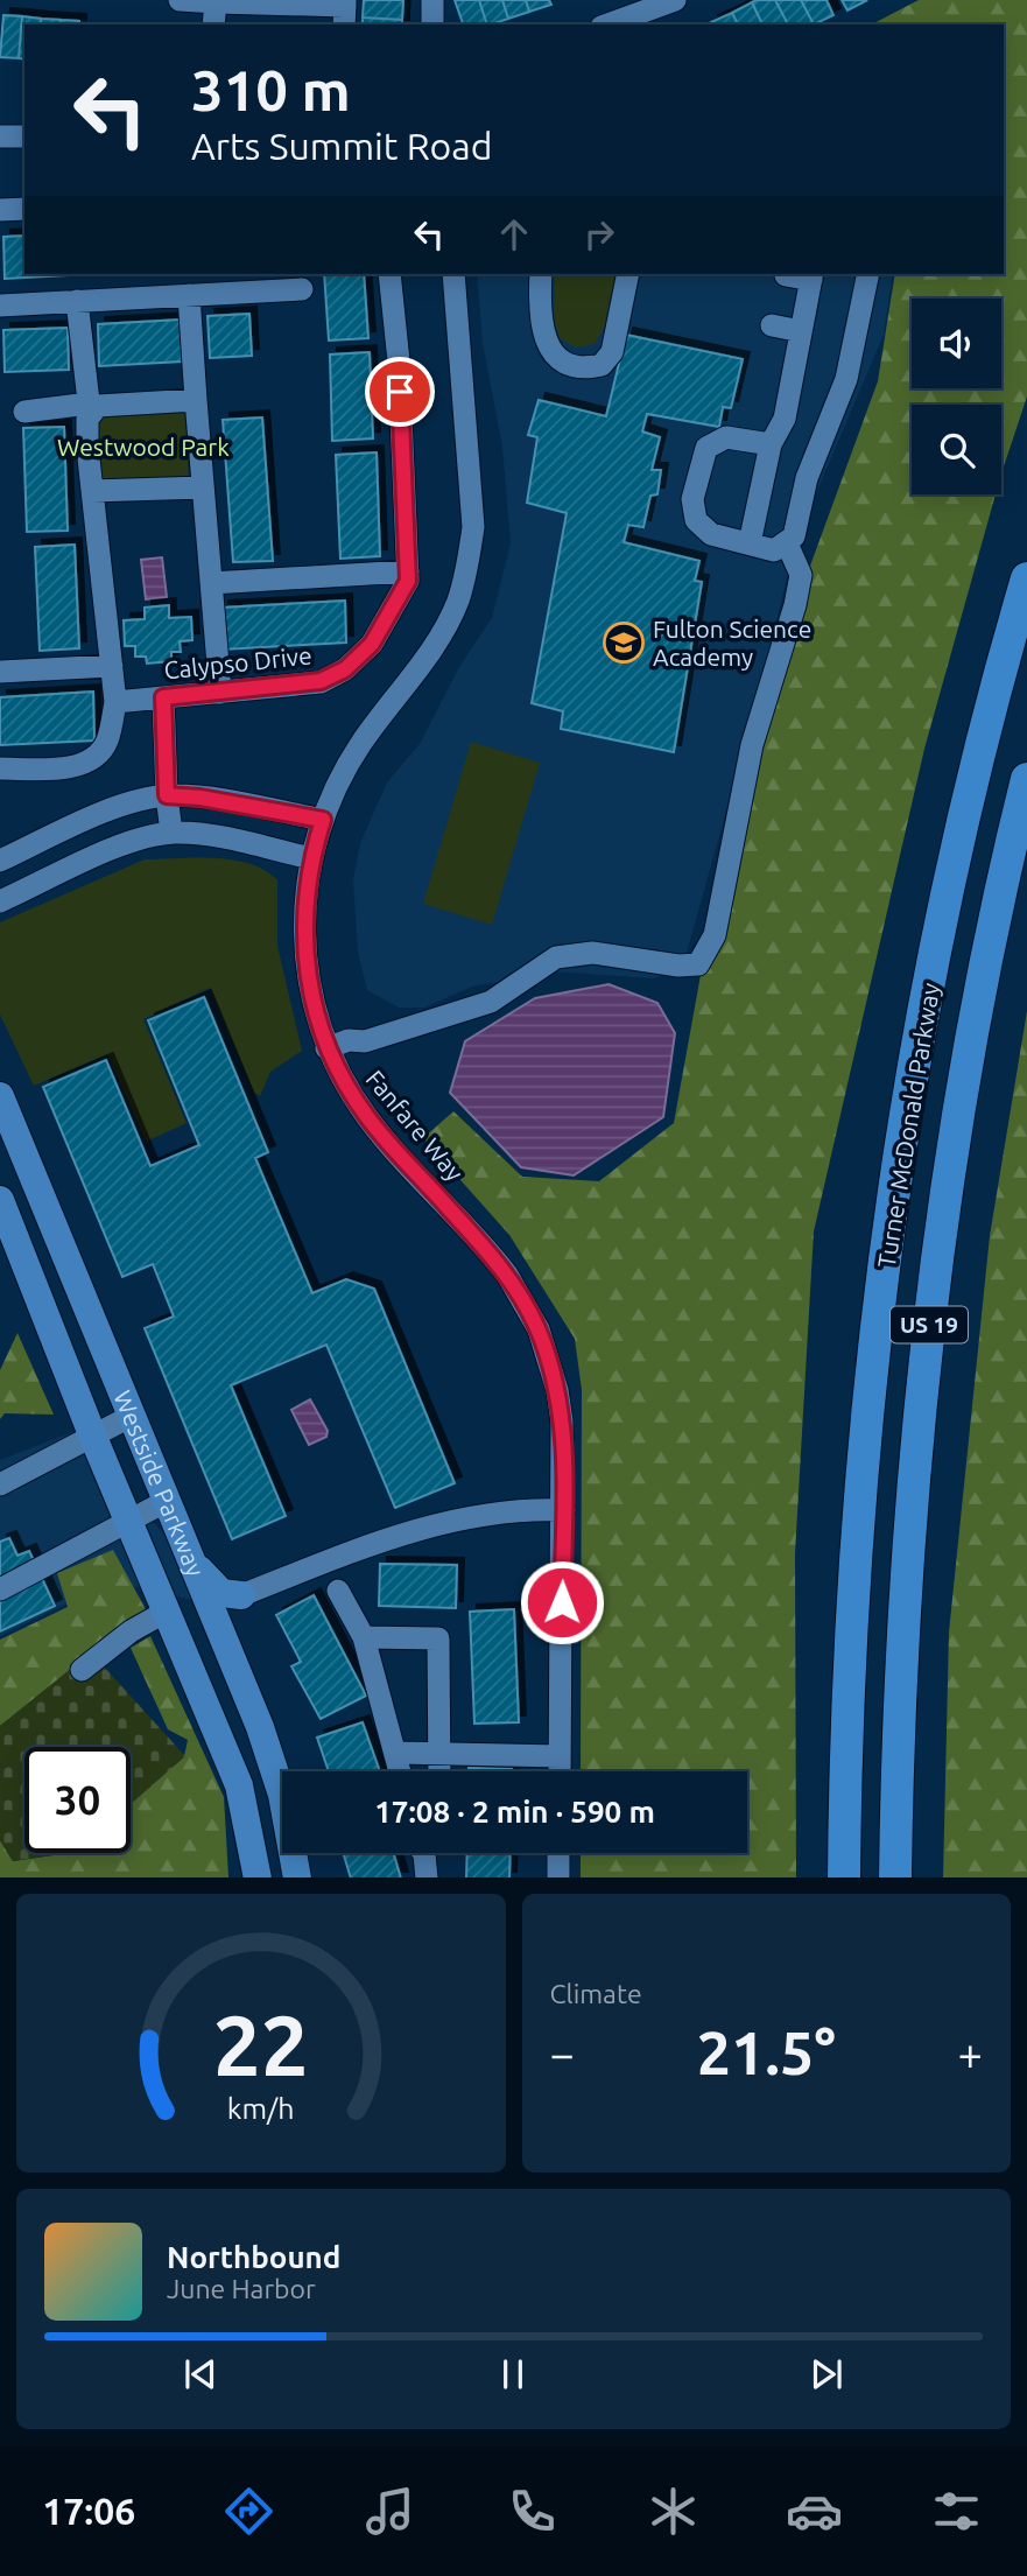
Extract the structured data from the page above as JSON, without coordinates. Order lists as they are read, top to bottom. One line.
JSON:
{"streets":{"highway":["Turner McDonald Parkway","US 19"],"main road":["Westside Parkway"],"street":["Calypso Drive","Fanfare Way"]},"parks":["Westwood Park"],"places":{"school or university":["Fulton Science Academy"]},"page":{"turn":["310 m","Arts Summit Road"],"limit":"30","trip":"17:08 · 2 min · 590 m","tile":"Climate","heat":["−","21.5°","+"],"song":["Northbound","June Harbor"],"tabs":"17:06","gauge":["22","km/h"]}}
